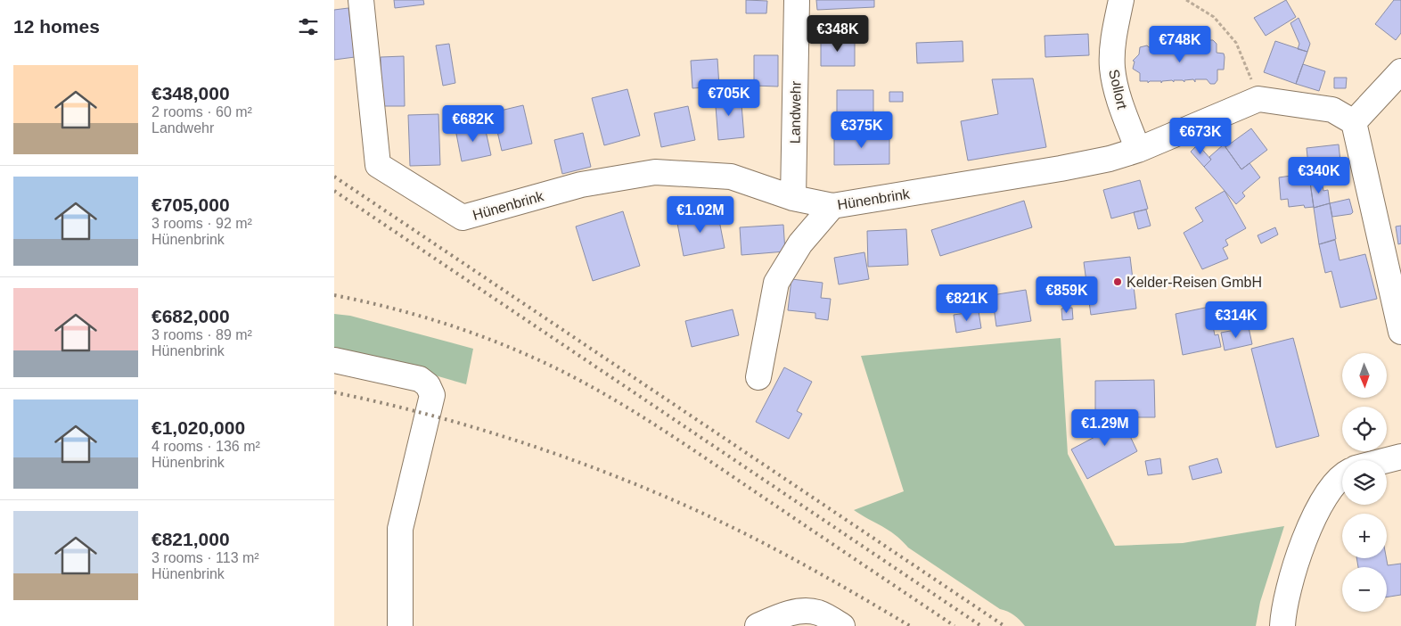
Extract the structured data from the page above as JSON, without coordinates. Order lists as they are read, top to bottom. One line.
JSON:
{"streets":{"street":["Sollort","Landwehr","Hünenbrink"]},"crossings":[["Sollort","Hünenbrink"],["Landwehr","Hünenbrink"]],"places":["Kelder-Reisen GmbH"],"north":"bottom","page":{"heading":"12 homes","price":["€348K","€748K","€705K","€682K","€375K","€673K","€340K","€1.02M","€859K","€821K","€314K","€1.29M"],"list":[{"name":"€348,000","note":"2 rooms · 60 m² · Landwehr"},{"name":"€705,000","note":"3 rooms · 92 m² · Hünenbrink"},{"name":"€682,000","note":"3 rooms · 89 m² · Hünenbrink"},{"name":"€1,020,000","note":"4 rooms · 136 m² · Hünenbrink"},{"name":"€821,000","note":"3 rooms · 113 m² · Hünenbrink"}],"map_buttons":["+","−"]}}
